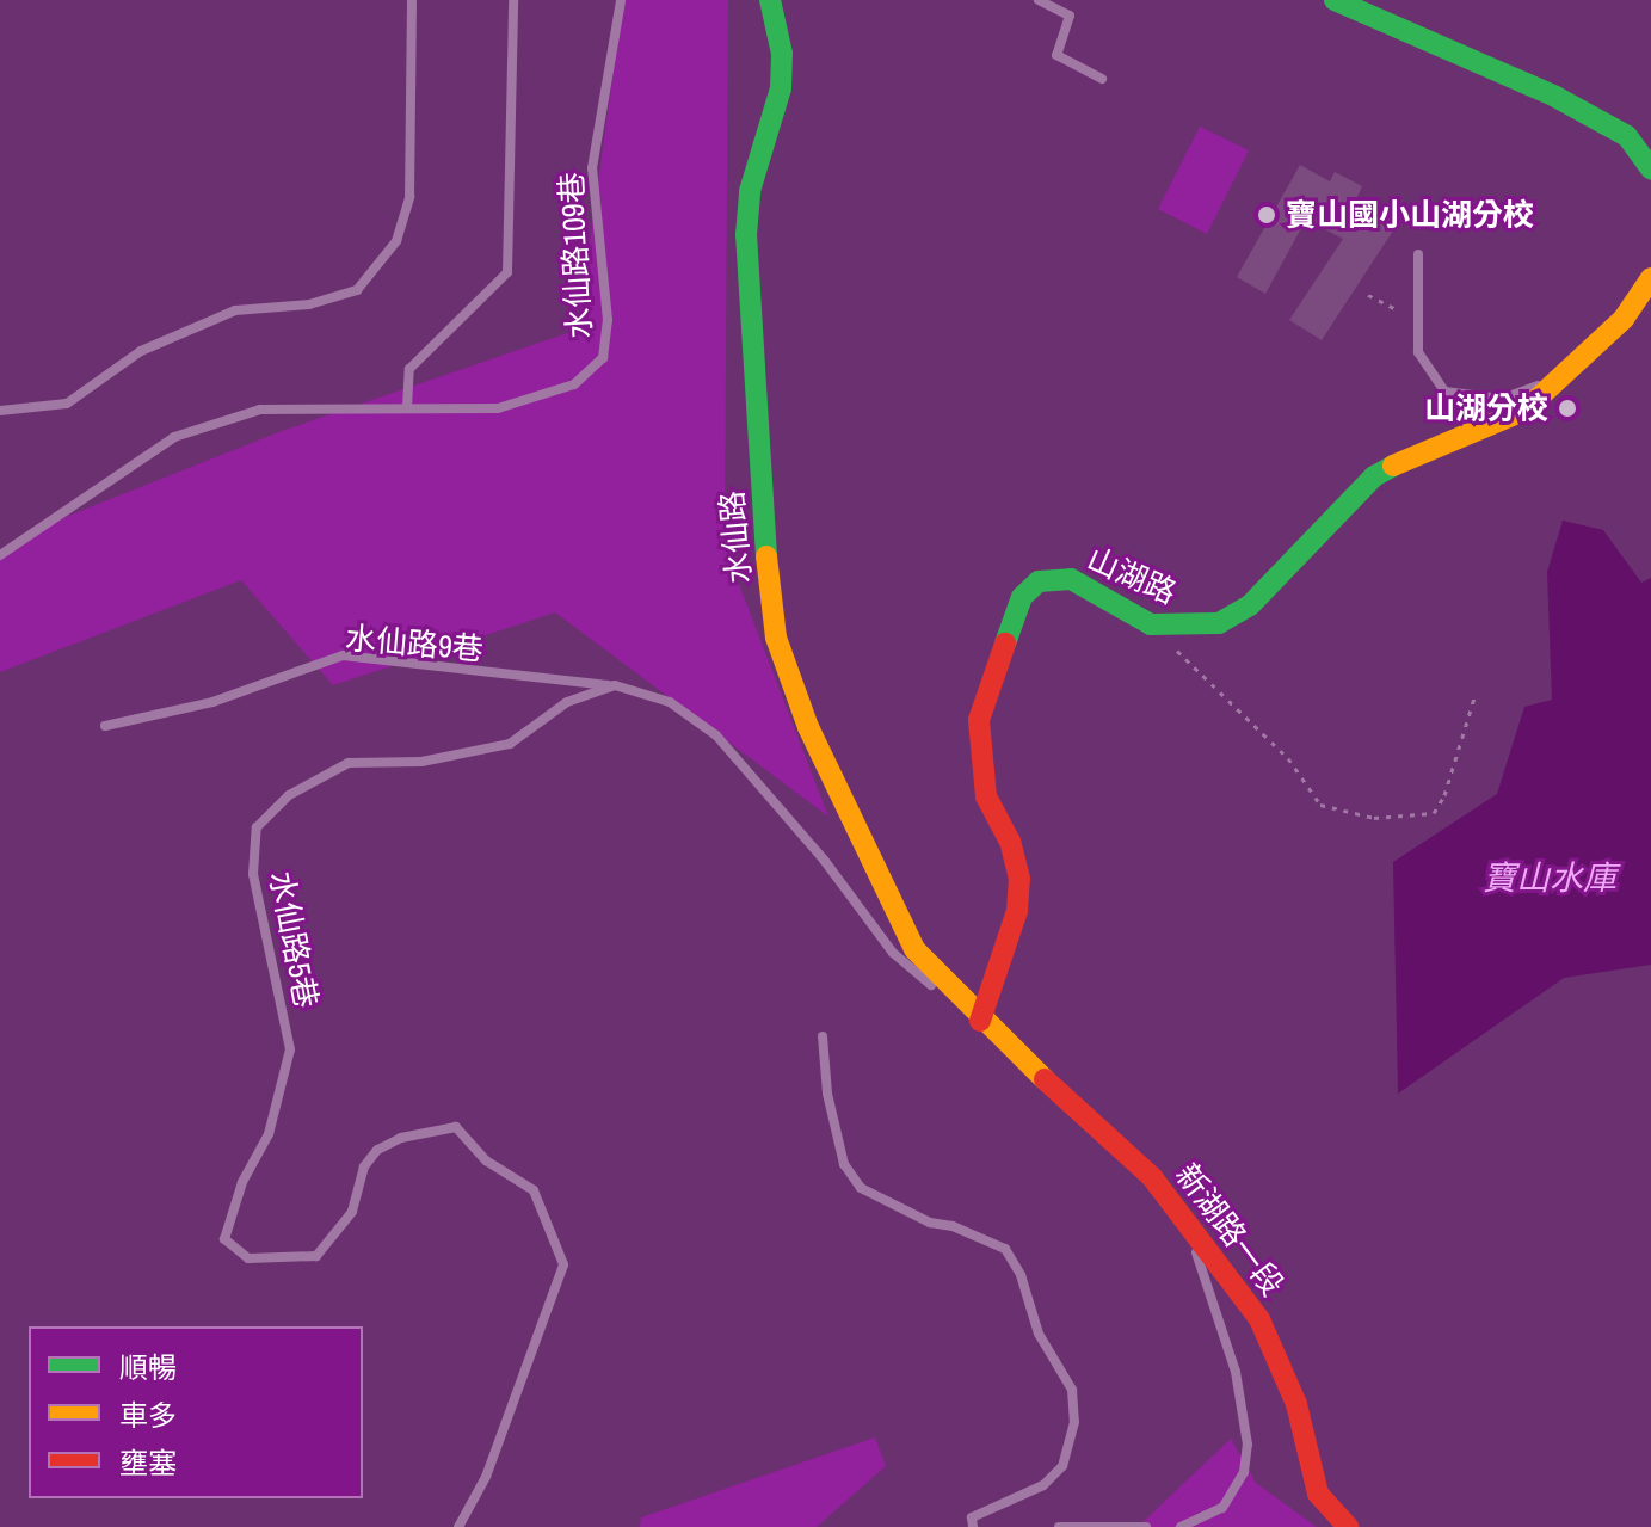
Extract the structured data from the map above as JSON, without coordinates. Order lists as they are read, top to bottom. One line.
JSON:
{"streets":{"street":["水仙路","山湖路","新湖路一段"],"lane":["水仙路109巷","水仙路9巷","水仙路5巷"]},"crossings":[["水仙路","山湖路"],["水仙路","新湖路一段"],["山湖路","新湖路一段"],["水仙路9巷","水仙路5巷"]],"water":["寶山水庫"],"places":["寶山國小山湖分校","山湖分校"],"legend":["順暢","車多","壅塞"]}
